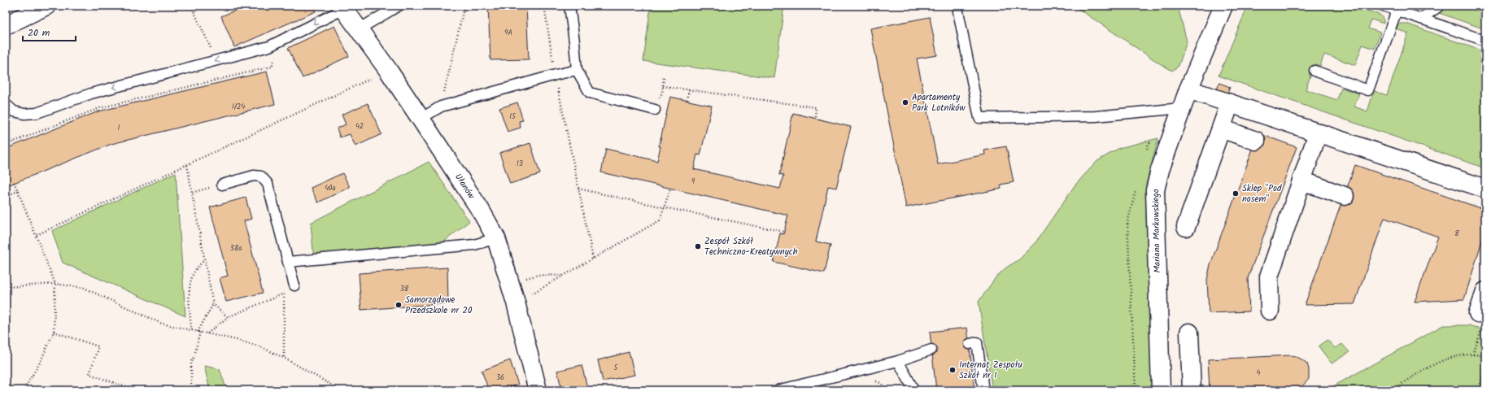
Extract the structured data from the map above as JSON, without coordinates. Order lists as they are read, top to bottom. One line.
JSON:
{"streets":{"street":["Ułanów","Mariana Markowskiego"]},"places":["Apartamenty Park Lotników","Sklep \"Pod nosem\"","Zespół Szkół Techniczno-Kreatywnych","Samorządowe Przedszkole nr 20","Internat Zespołu Szkół nr 1"],"house_numbers":["9A","1/24","15","42","1","13","9","40a","8","38a","38","5","4","36"],"scale_bar":"20 m"}
